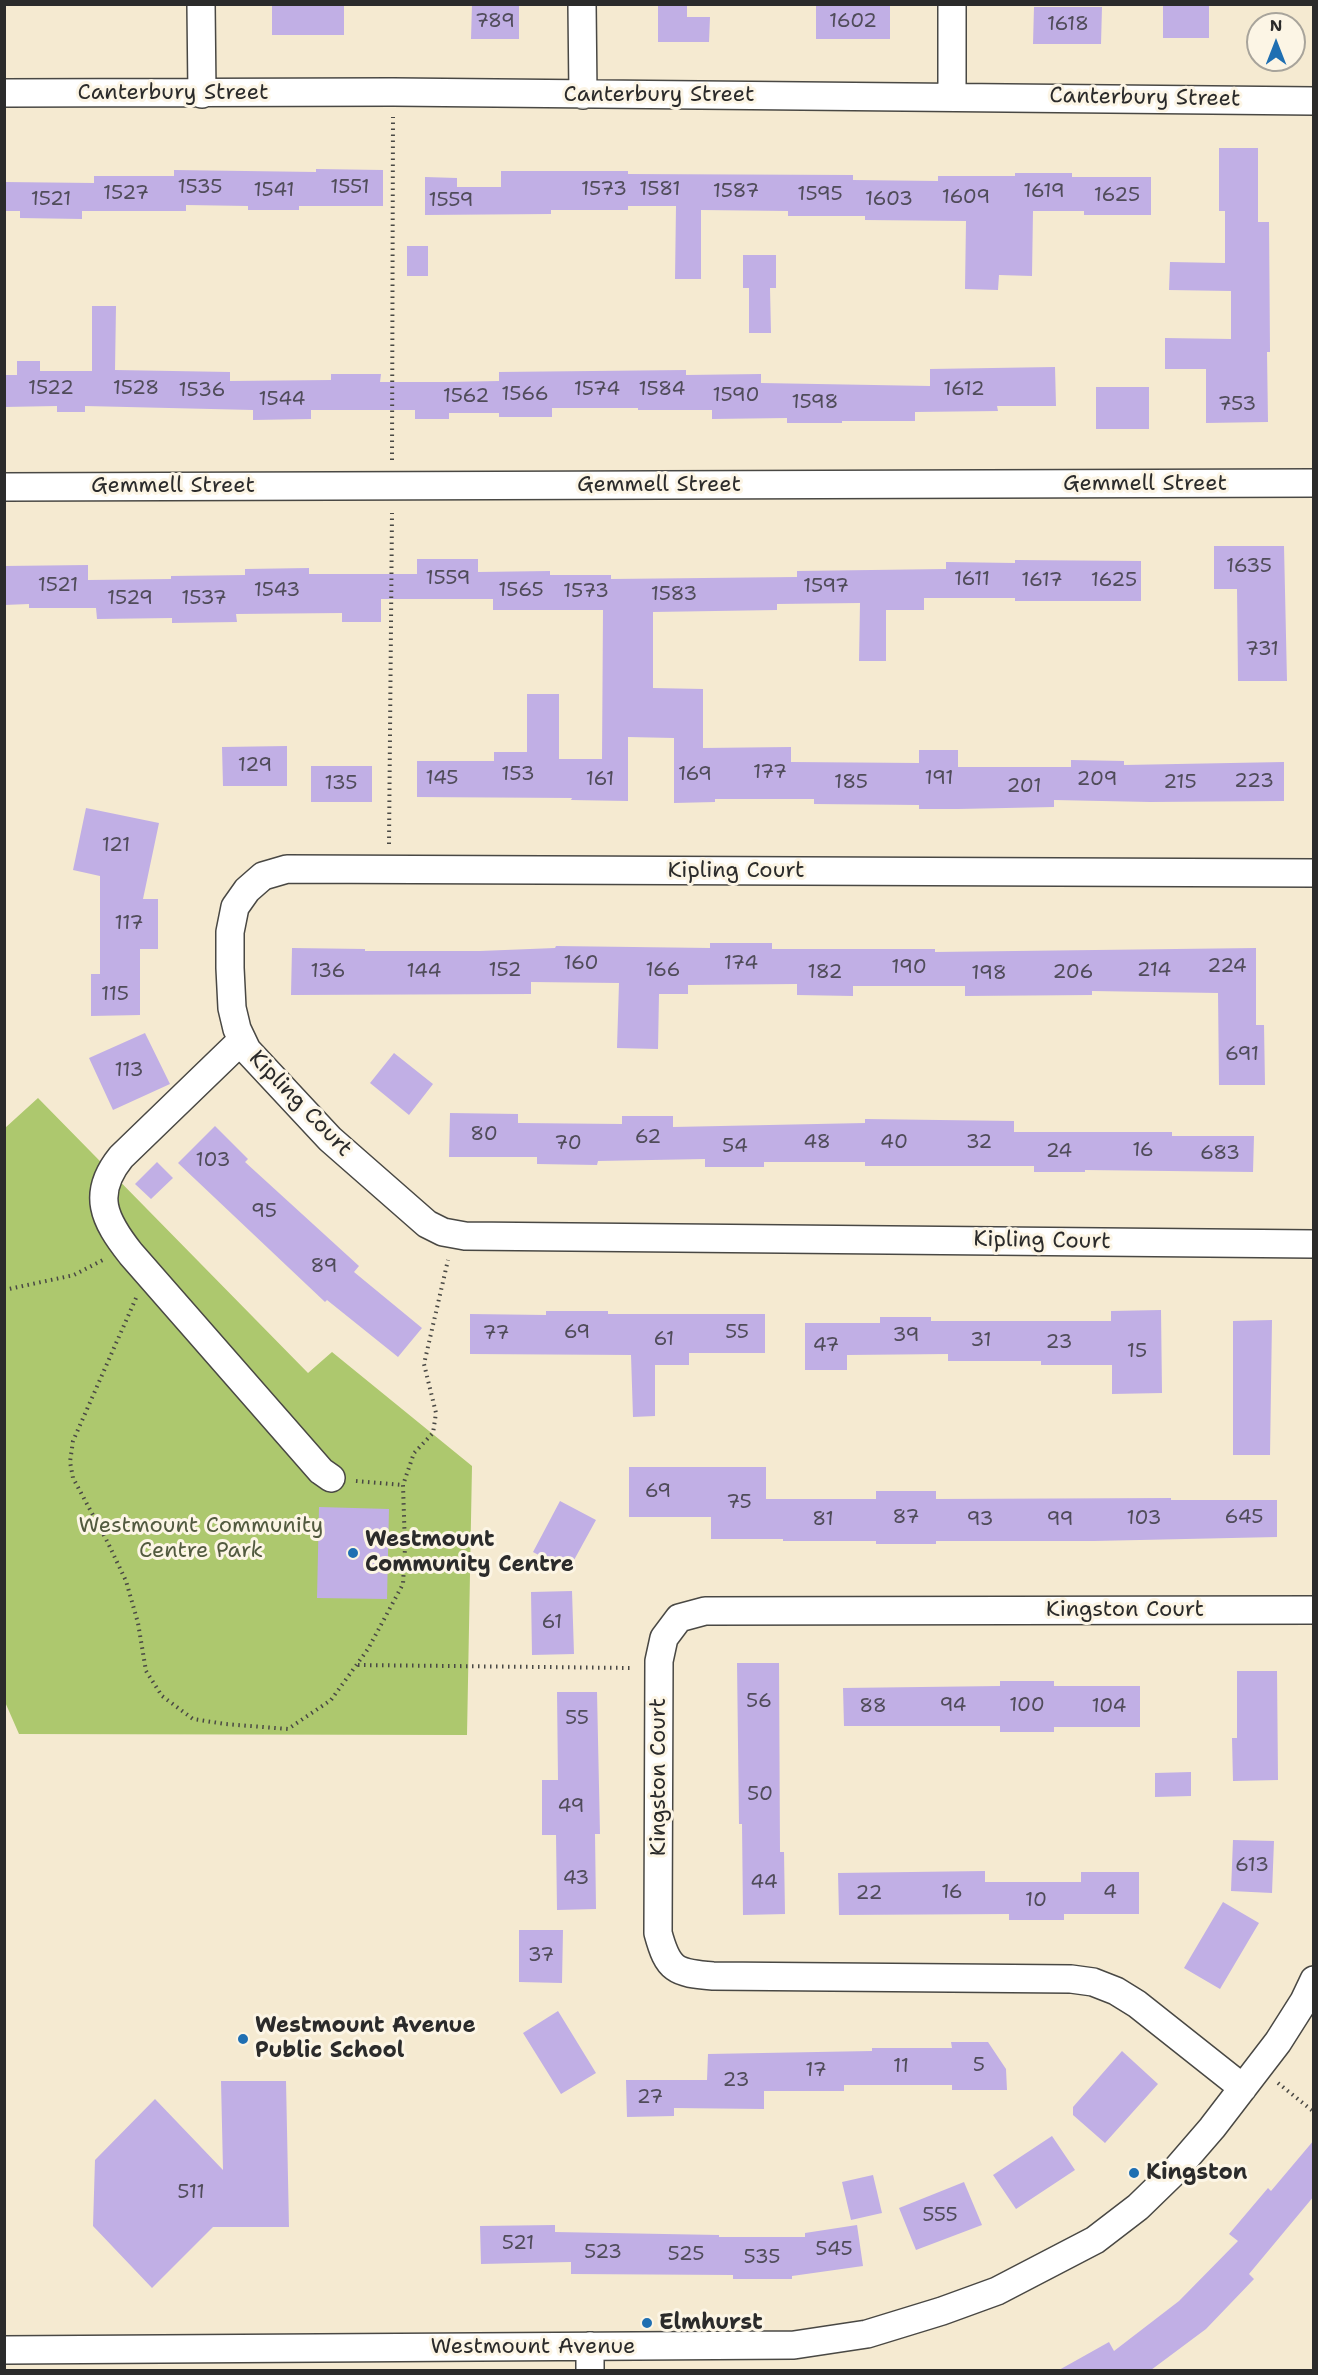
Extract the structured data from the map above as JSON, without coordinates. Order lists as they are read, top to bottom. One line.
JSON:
{"streets":{"street":["Canterbury Street","Gemmell Street","Kipling Court","Kingston Court","Westmount Avenue"]},"crossings":[["Kingston Court","Westmount Avenue"]],"parks":["Westmount Community Centre Park"],"places":["Westmount Community Centre","Westmount Avenue Public School","Kingston","Elmhurst"],"house_numbers":["789","1602","1618","1535","1551","1573","1581","1541","1587","1619","1527","1595","1625","1609","1521","1603","1559","1522","1528","1574","1584","1612","1536","1566","1590","1562","1544","1598","753","1635","1559","1611","1617","1625","1521","1597","1543","1565","1573","1583","1529","1537","731","129","177","153","169","145","191","161","209","223","185","215","135","201","121","117","160","174","224","190","152","166","214","136","144","182","206","198","115","691","113","80","62","48","40","32","70","54","16","24","683","103","95","89","69","55","77","39","61","31","23","47","15","69","75","87","645","103","81","93","99","61","56","94","100","88","104","55","50","49","613","43","44","16","4","22","10","37","5","11","17","23","27","511","555","521","545","523","525","535"],"north":"top"}
